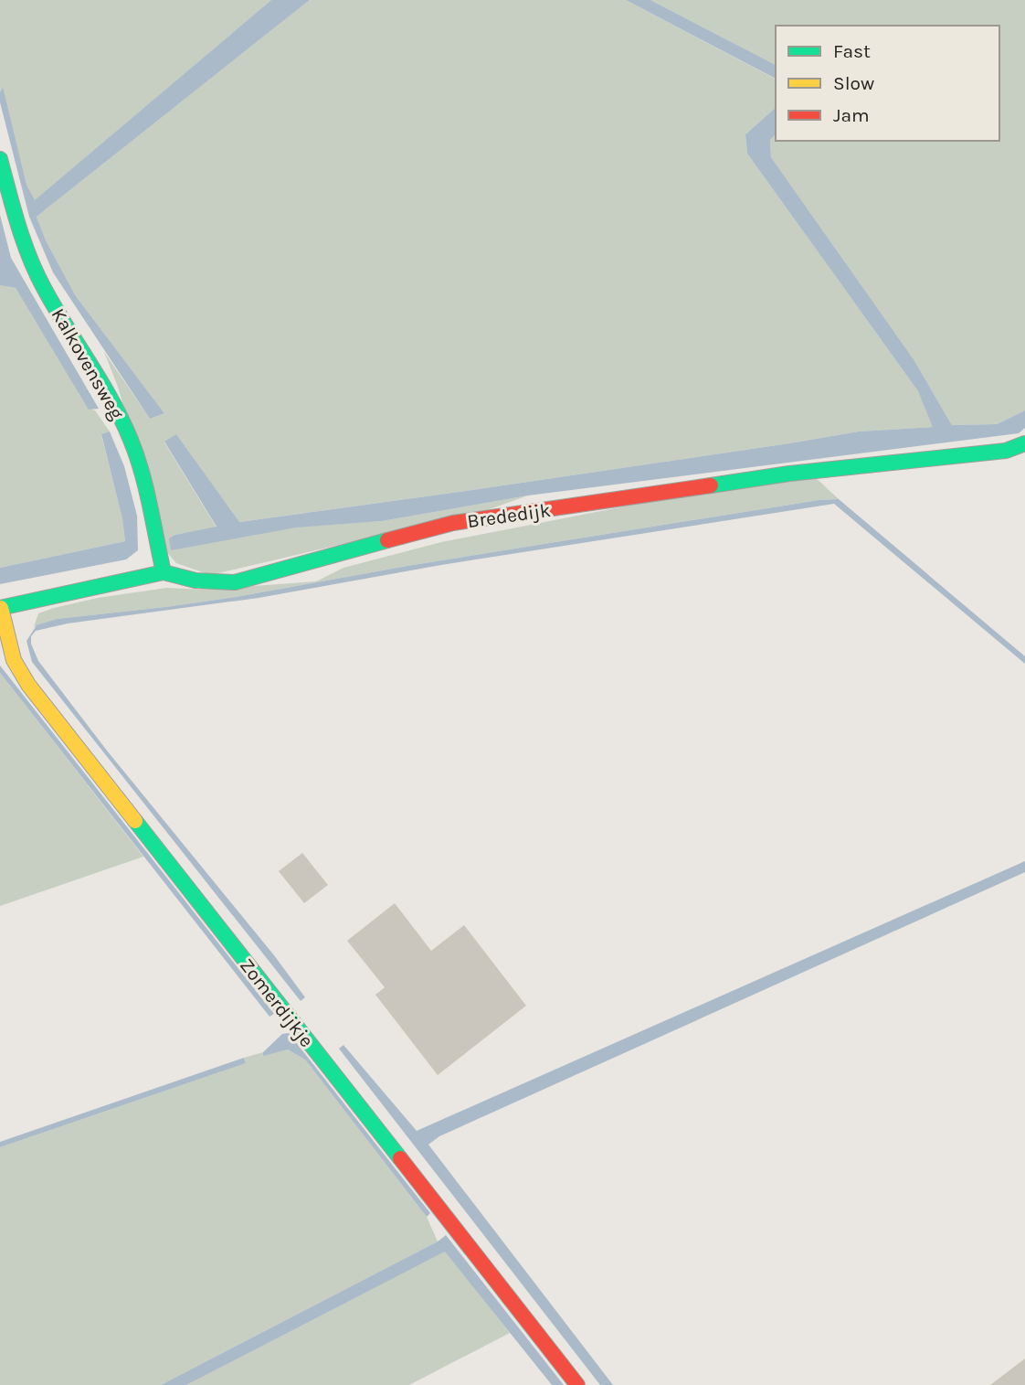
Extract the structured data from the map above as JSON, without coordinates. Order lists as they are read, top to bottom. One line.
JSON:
{"streets":{"street":["Kalkovensweg","Brededijk","Zomerdijkje"]},"crossings":[["Kalkovensweg","Brededijk"],["Brededijk","Zomerdijkje"]],"legend":["Fast","Slow","Jam"]}
